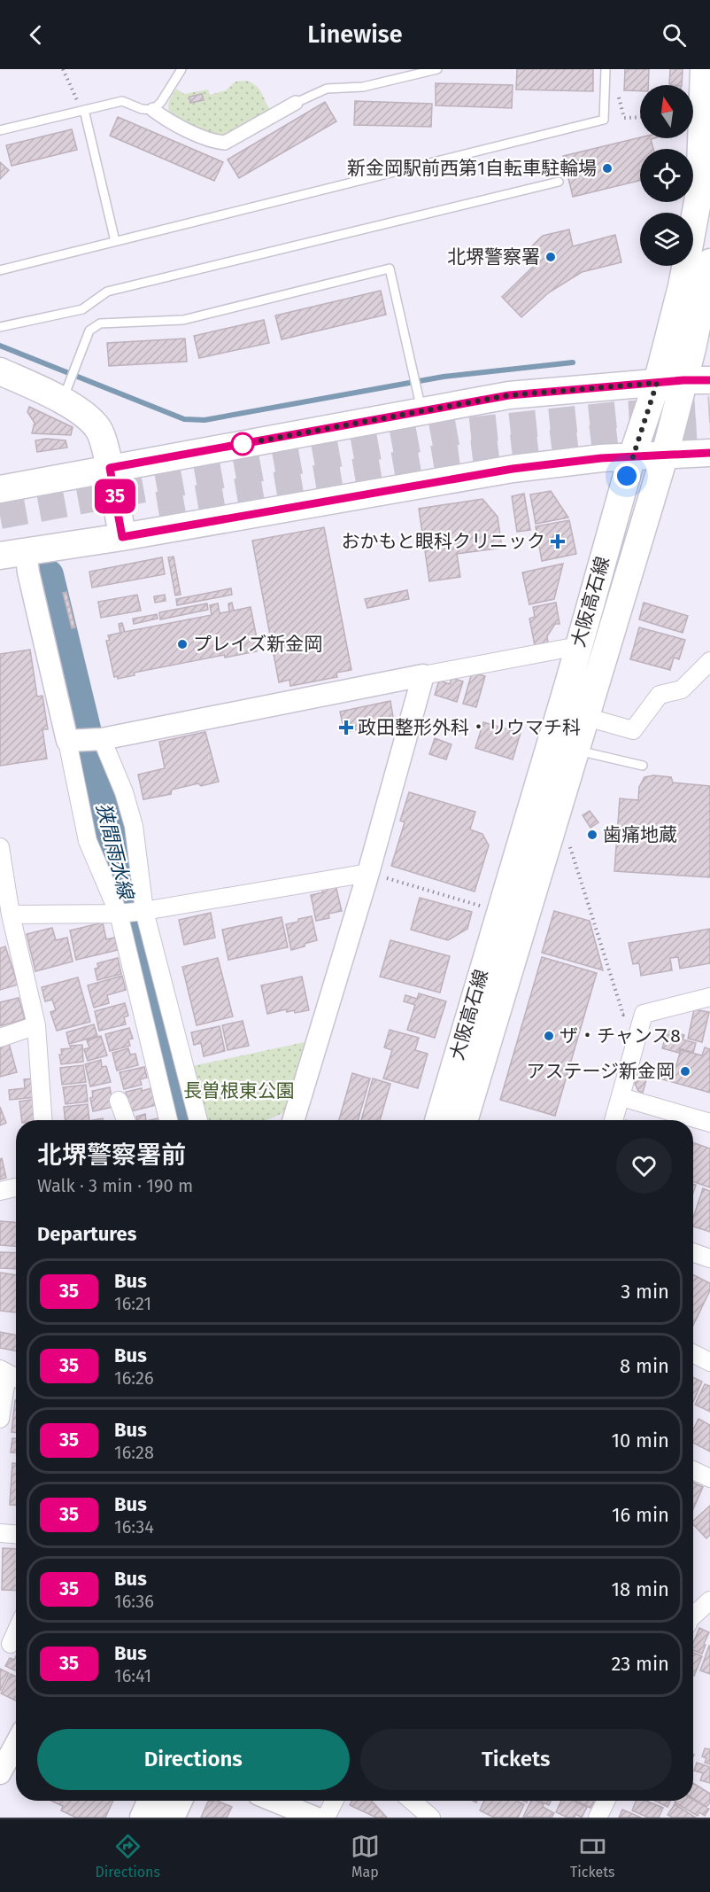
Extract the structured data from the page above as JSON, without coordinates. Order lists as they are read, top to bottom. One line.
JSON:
{"streets":{"main road":["大阪高石線"]},"water":["狭間雨水線"],"parks":["長曽根東公園"],"places":{"other":["新金岡駅前西第1自転車駐輪場","北堺警察署","プレイズ新金岡","歯痛地蔵","ザ・チャンス8","アステージ新金岡"],"health":["おかもと眼科クリニック","政田整形外科・リウマチ科"]},"lines":["bus line 35"],"north":"top","page":{"header":"Linewise","on_map":"35","heading":[["北堺警察署前","Walk · 3 min · 190 m"],"Departures"],"list":[{"mark":"35","name":"Bus","note":"16:21","value":"3 min"},{"mark":"35","name":"Bus","note":"16:26","value":"8 min"},{"mark":"35","name":"Bus","note":"16:28","value":"10 min"},{"mark":"35","name":"Bus","note":"16:34","value":"16 min"},{"mark":"35","name":"Bus","note":"16:36","value":"18 min"},{"mark":"35","name":"Bus","note":"16:41","value":"23 min"}],"buttons":["Directions","Tickets"],"tabs":["Directions","Map","Tickets"]}}
